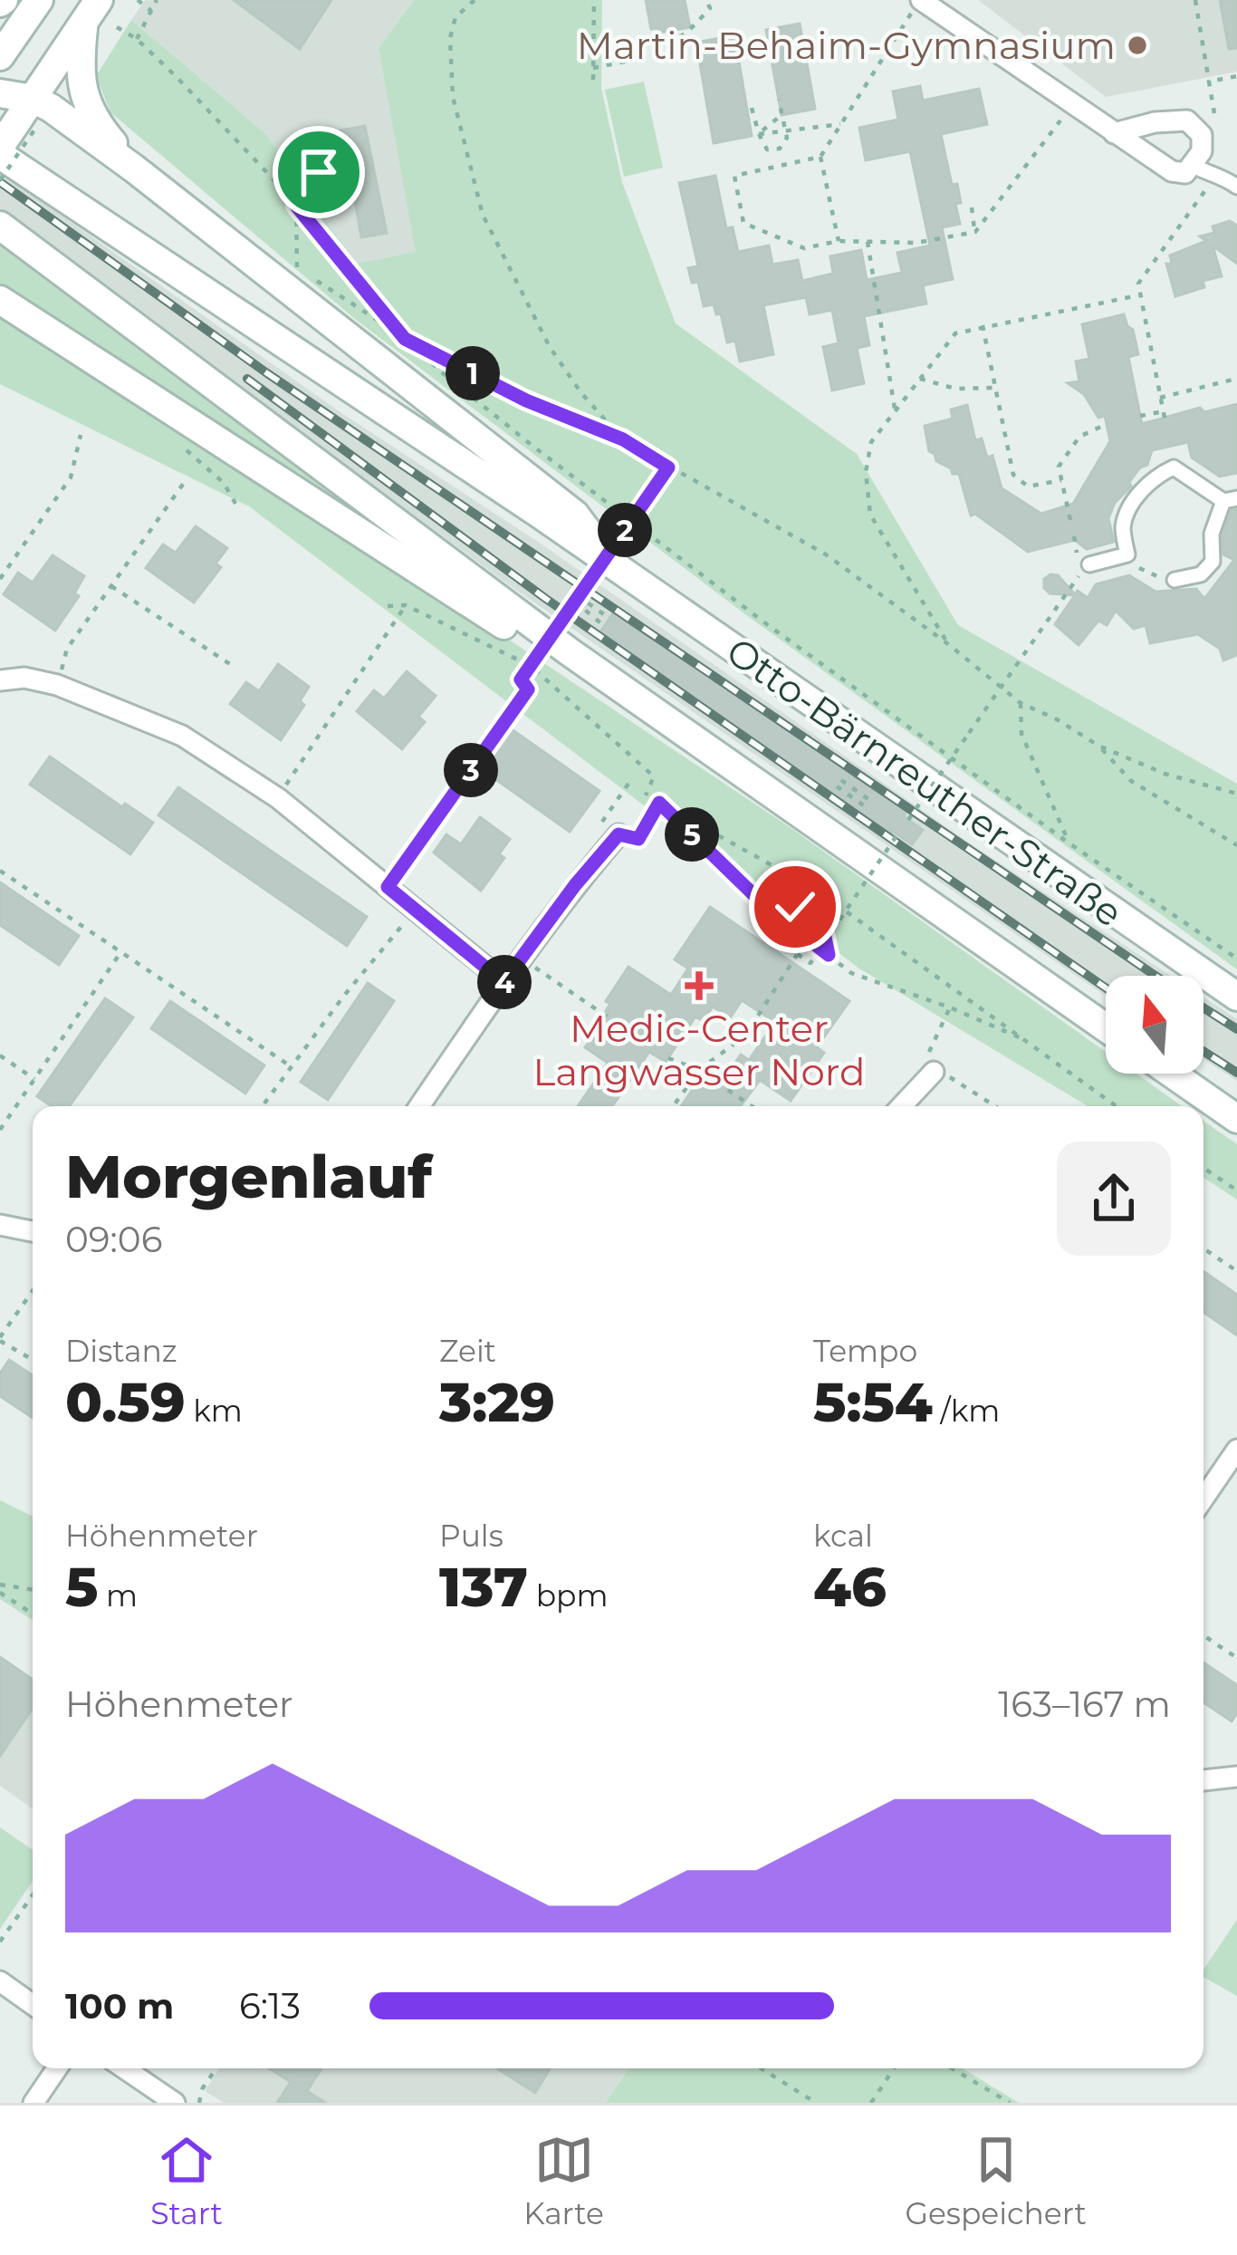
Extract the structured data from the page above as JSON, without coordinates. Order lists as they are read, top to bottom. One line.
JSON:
{"streets":{"main road":["Otto-Bärnreuther-Straße"]},"places":{"other":["Martin-Behaim-Gymnasium"],"health":["Medic-Center Langwasser Nord"]},"north":"top","page":{"pins":["1","2","3","5","4"],"heading":["Morgenlauf","09:06"],"stats":[["Distanz","0.59 km"],["Zeit","3:29"],["Tempo","5:54 /km"],["Höhenmeter","5 m"],["Puls","137 bpm"],["kcal","46"]],"chart":["Höhenmeter","163–167 m"],"list":[{"name":"100 m","note":"6:13"}],"tabs":["Start","Karte","Gespeichert"]}}
